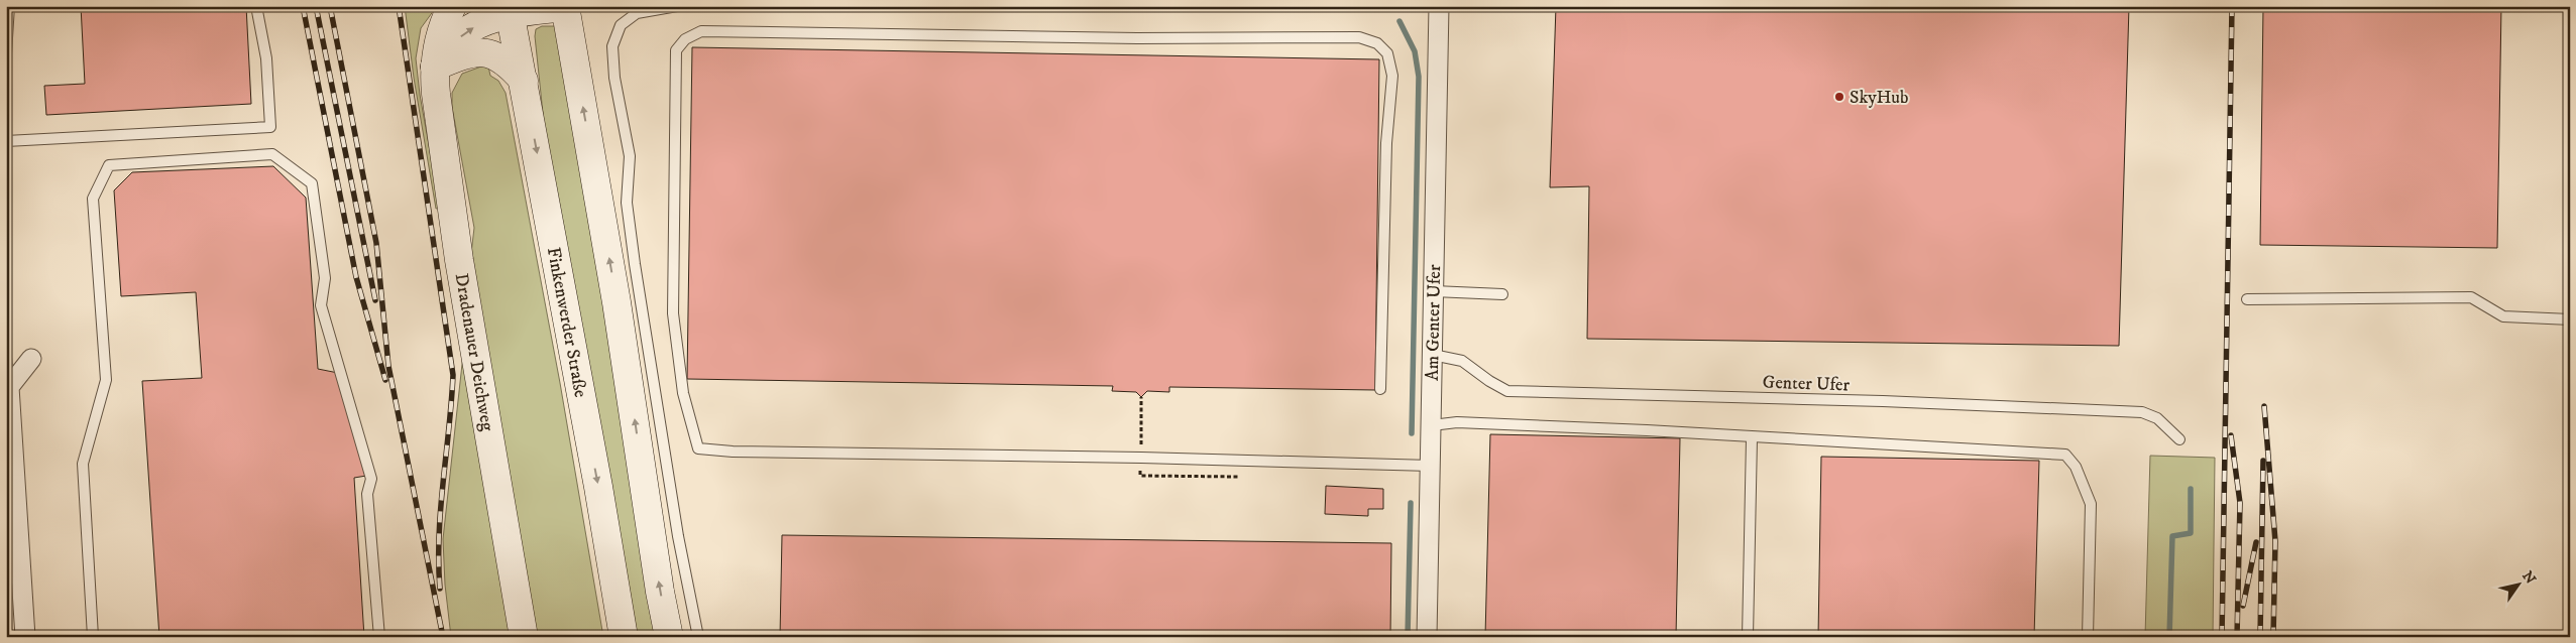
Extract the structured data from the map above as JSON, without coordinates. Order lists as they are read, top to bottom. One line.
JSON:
{"streets":{"main road":["Finkenwerder Straße","Dradenauer Deichweg"],"street":["Am Genter Ufer"],"lane":["Genter Ufer"]},"crossings":[["Am Genter Ufer","Genter Ufer"]],"places":["SkyHub"],"north":"top right"}
